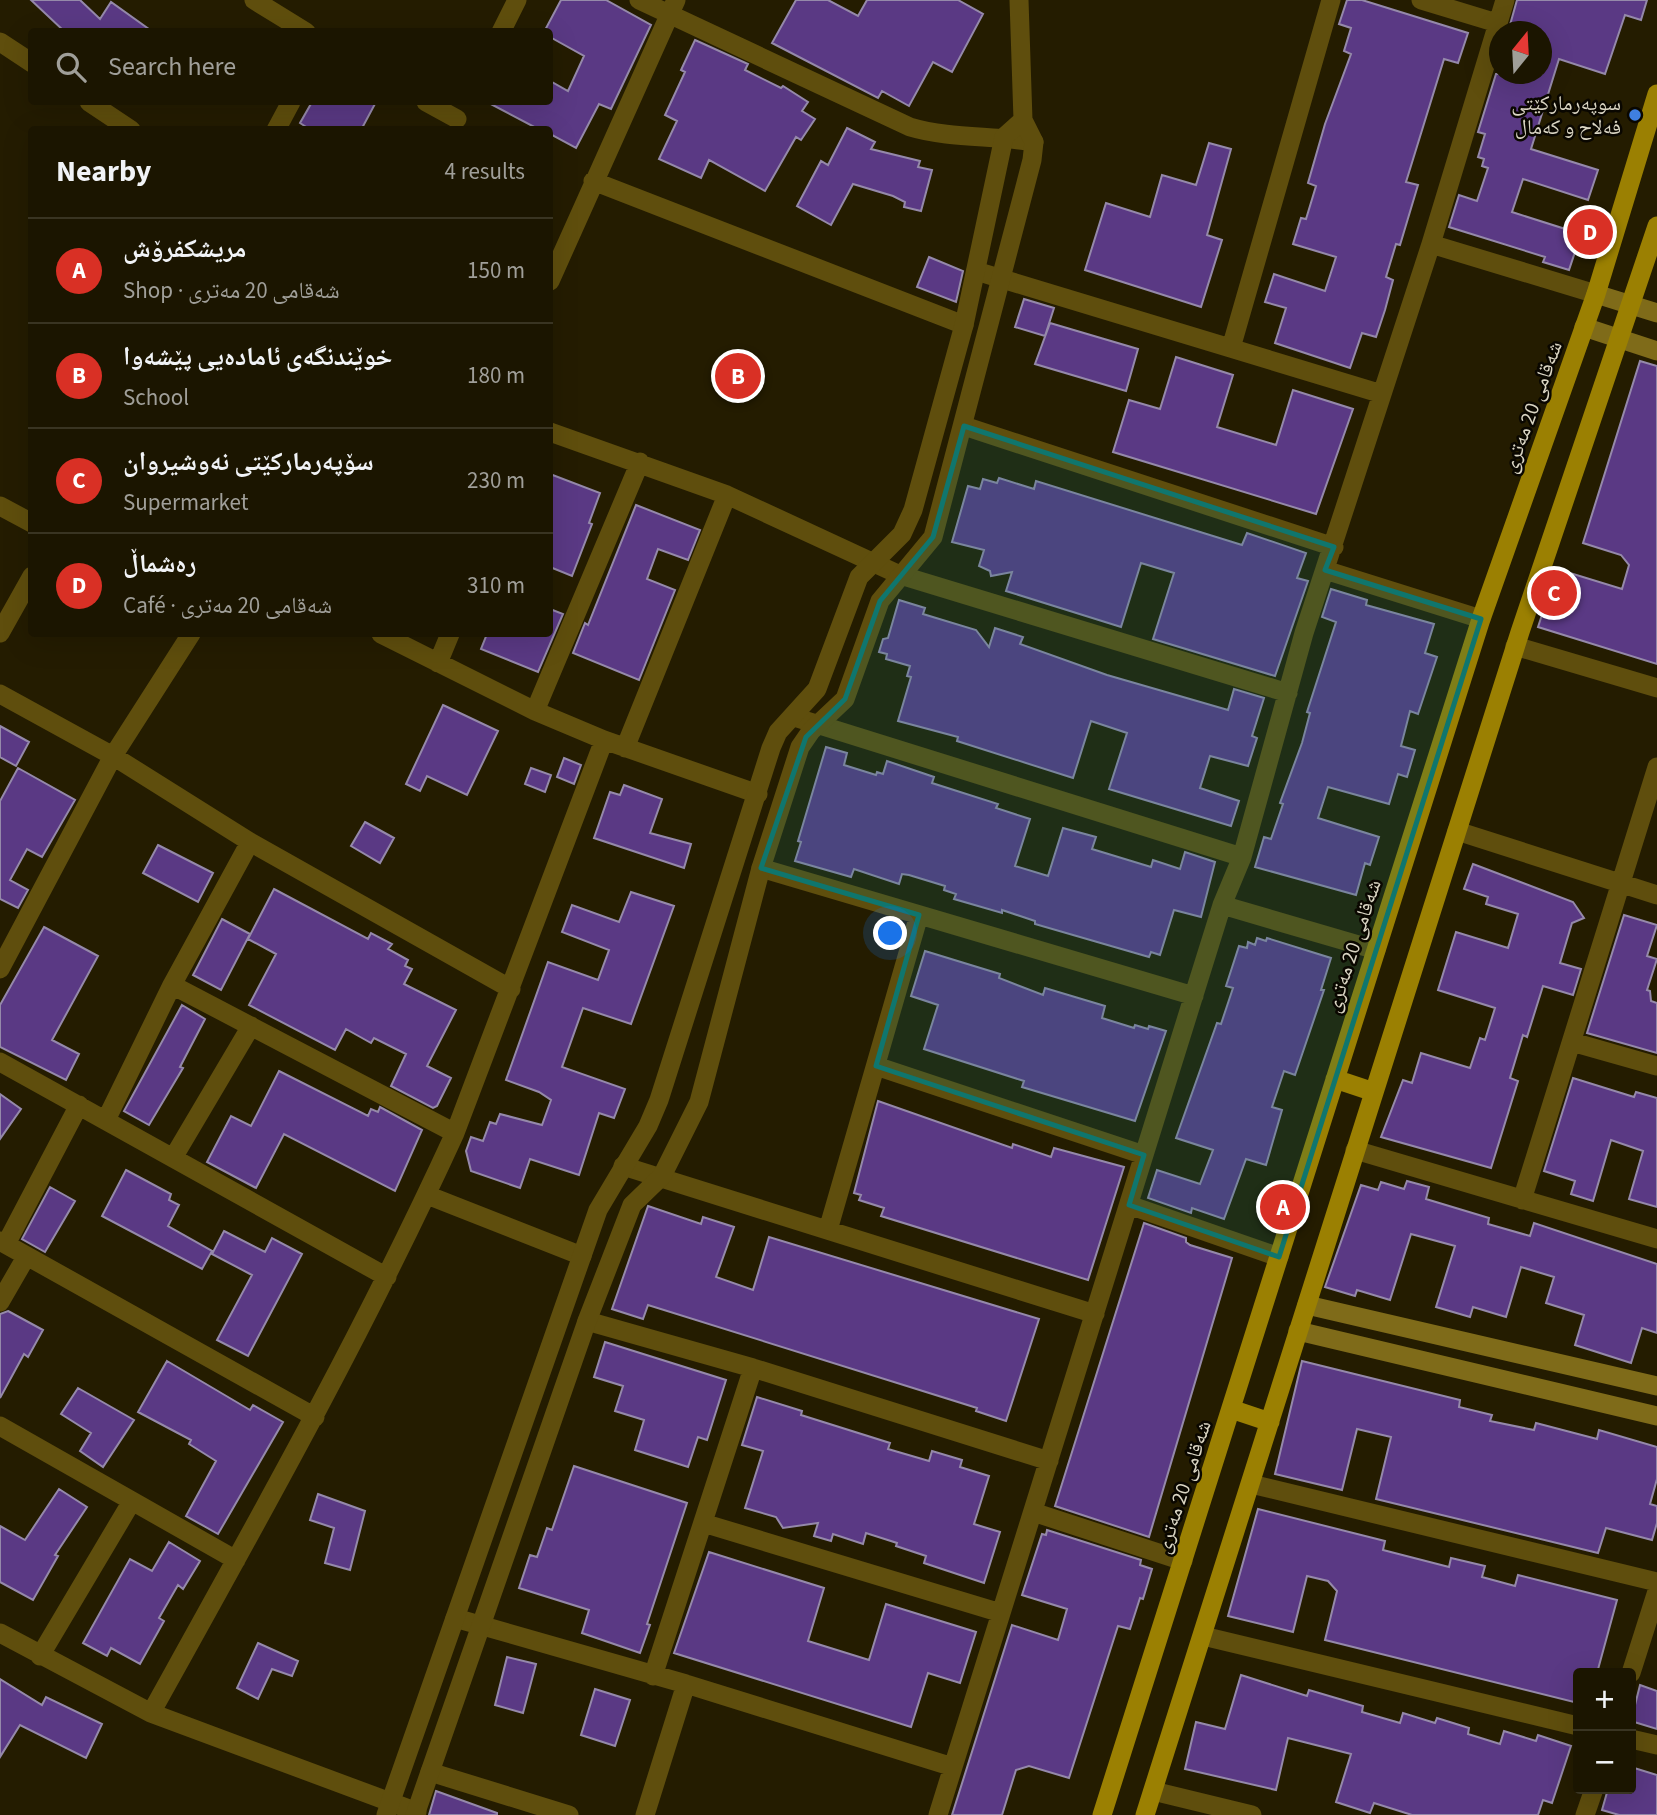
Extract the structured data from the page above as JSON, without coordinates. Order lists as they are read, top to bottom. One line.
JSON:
{"streets":{"main road":["شەقامی 20 مەتری"]},"places":["سوپەرمارکێتی فەلاح و کەمال"],"north":"top","page":{"search":"Search here","heading":["Nearby","4 results"],"pins":["D","B","C","A"],"list":[{"mark":"A","name":"مریشکفرۆش","note":"Shop · شەقامی 20 مەتری","value":"150 m"},{"mark":"B","name":"خوێندنگەی ئامادەیی پێشەوا","note":"School","value":"180 m"},{"mark":"C","name":"سۆپەرمارکێتی نەوشیروان","note":"Supermarket","value":"230 m"},{"mark":"D","name":"رەشماڵ","note":"Café · شەقامی 20 مەتری","value":"310 m"}],"map_buttons":["+","−"]}}
